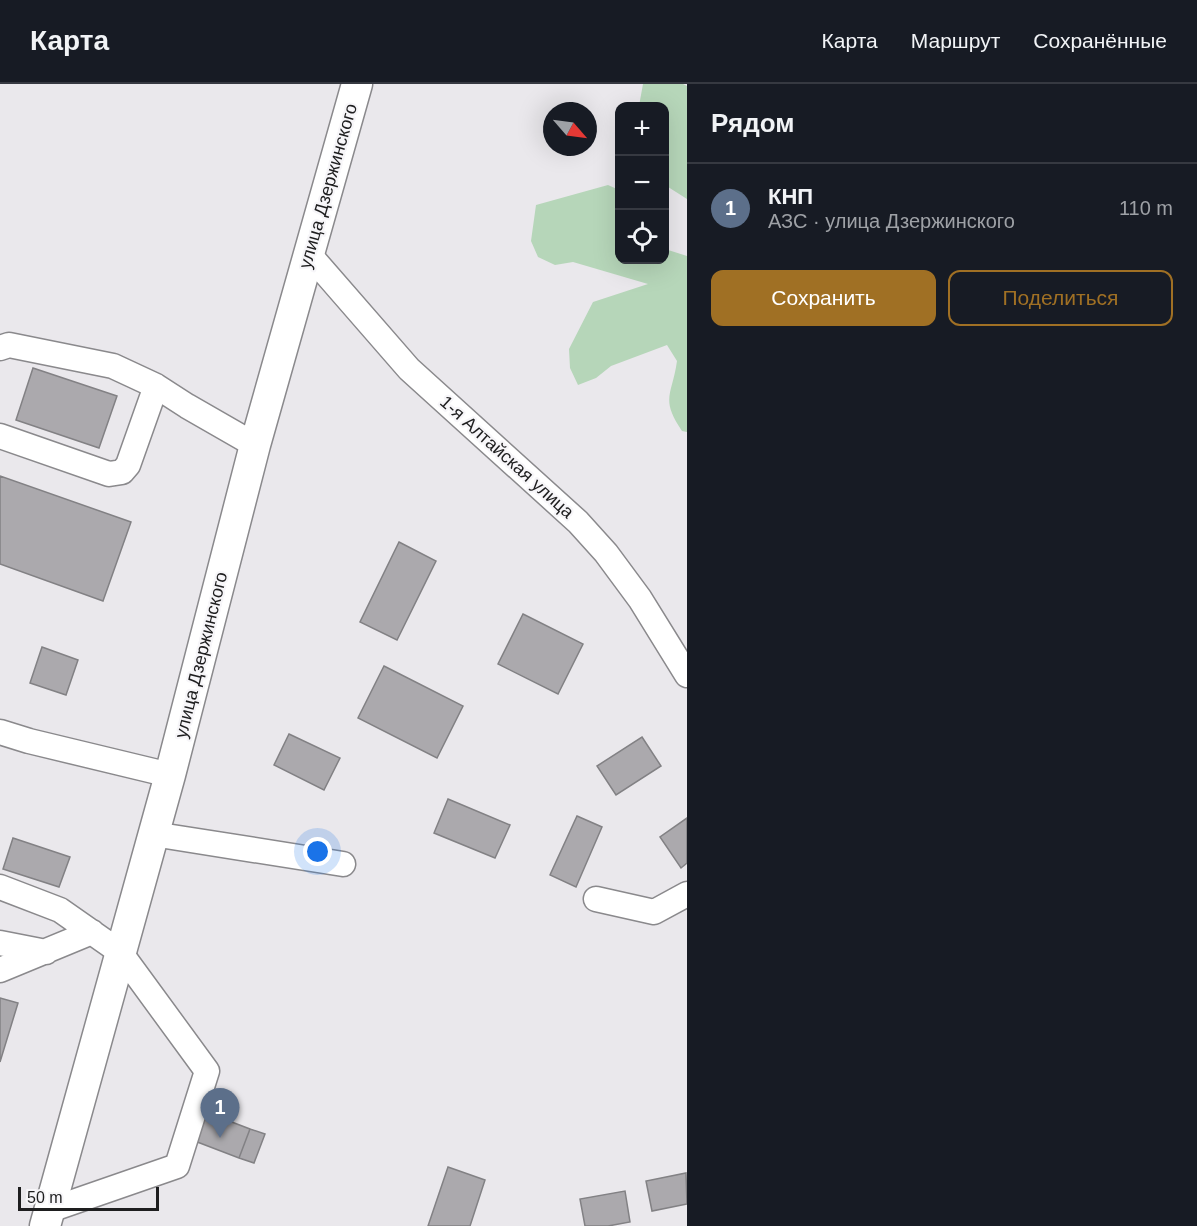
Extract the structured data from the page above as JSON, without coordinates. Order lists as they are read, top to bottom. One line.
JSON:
{"streets":{"main road":["улица Дзержинского"],"street":["1-я Алтайская улица"]},"crossings":[["улица Дзержинского","1-я Алтайская улица"]],"scale_bar":"50 m","north":"bottom right","page":{"header":"Карта","nav":["Карта","Маршрут","Сохранённые"],"heading":"Рядом","map_buttons":["+","−"],"list":[{"mark":"1","name":"КНП","note":"АЗС · улица Дзержинского","value":"110 m"}],"buttons":["Сохранить","Поделиться"],"pins":"1","scale":"50 m"}}
